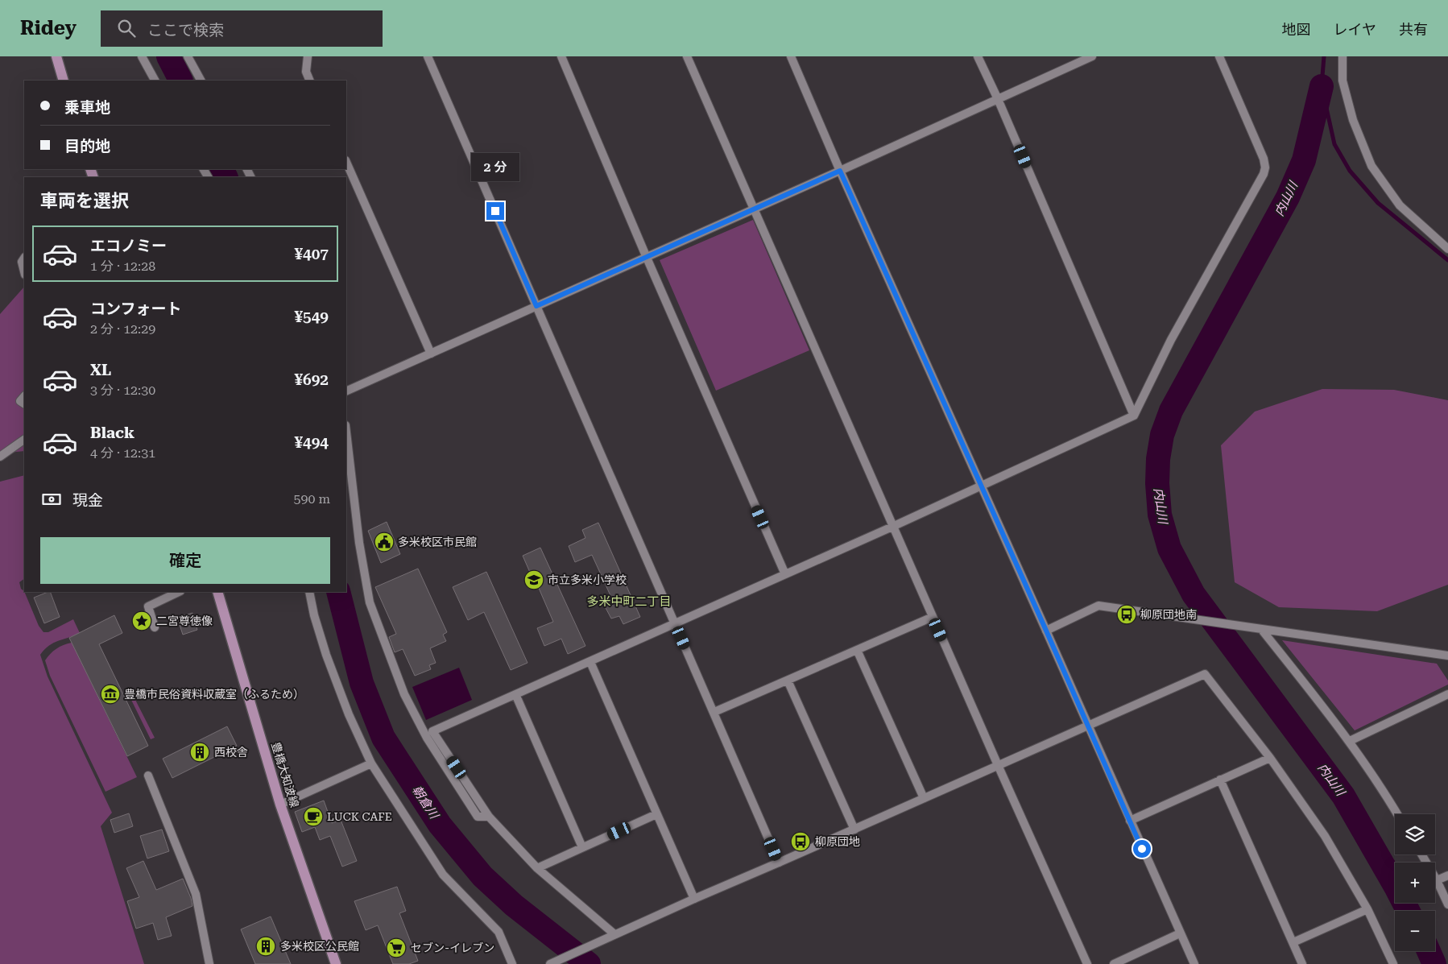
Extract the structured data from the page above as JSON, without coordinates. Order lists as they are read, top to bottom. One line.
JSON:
{"streets":{"main road":["豊橋大知波線"]},"districts":["多米中町二丁目"],"water":["内山川","朝倉川"],"places":{"public building":["多米校区市民館"],"school or university":["市立多米小学校"],"bus stop":["柳原団地南","柳原団地"],"place":["二宮尊徳像"],"museum":["豊橋市民俗資料収蔵室（ふるため）"],"building":["西校舎","多米校区公民館"],"cafe":["LUCK CAFE"],"supermarket":["セブン-イレブン"]},"page":{"header":"Ridey","search":"ここで検索","nav":["地図","レイヤ","共有"],"banner":["乗車地","目的地"],"bubble":"2 分","heading":"車両を選択","list":[{"name":"エコノミー","note":"1 分 · 12:28","value":"¥407"},{"name":"コンフォート","note":"2 分 · 12:29","value":"¥549"},{"name":"XL","note":"3 分 · 12:30","value":"¥692"},{"name":"Black","note":"4 分 · 12:31","value":"¥494"}],"pay":["現金","590 m"],"buttons":"確定","map_buttons":["+","−"]}}
